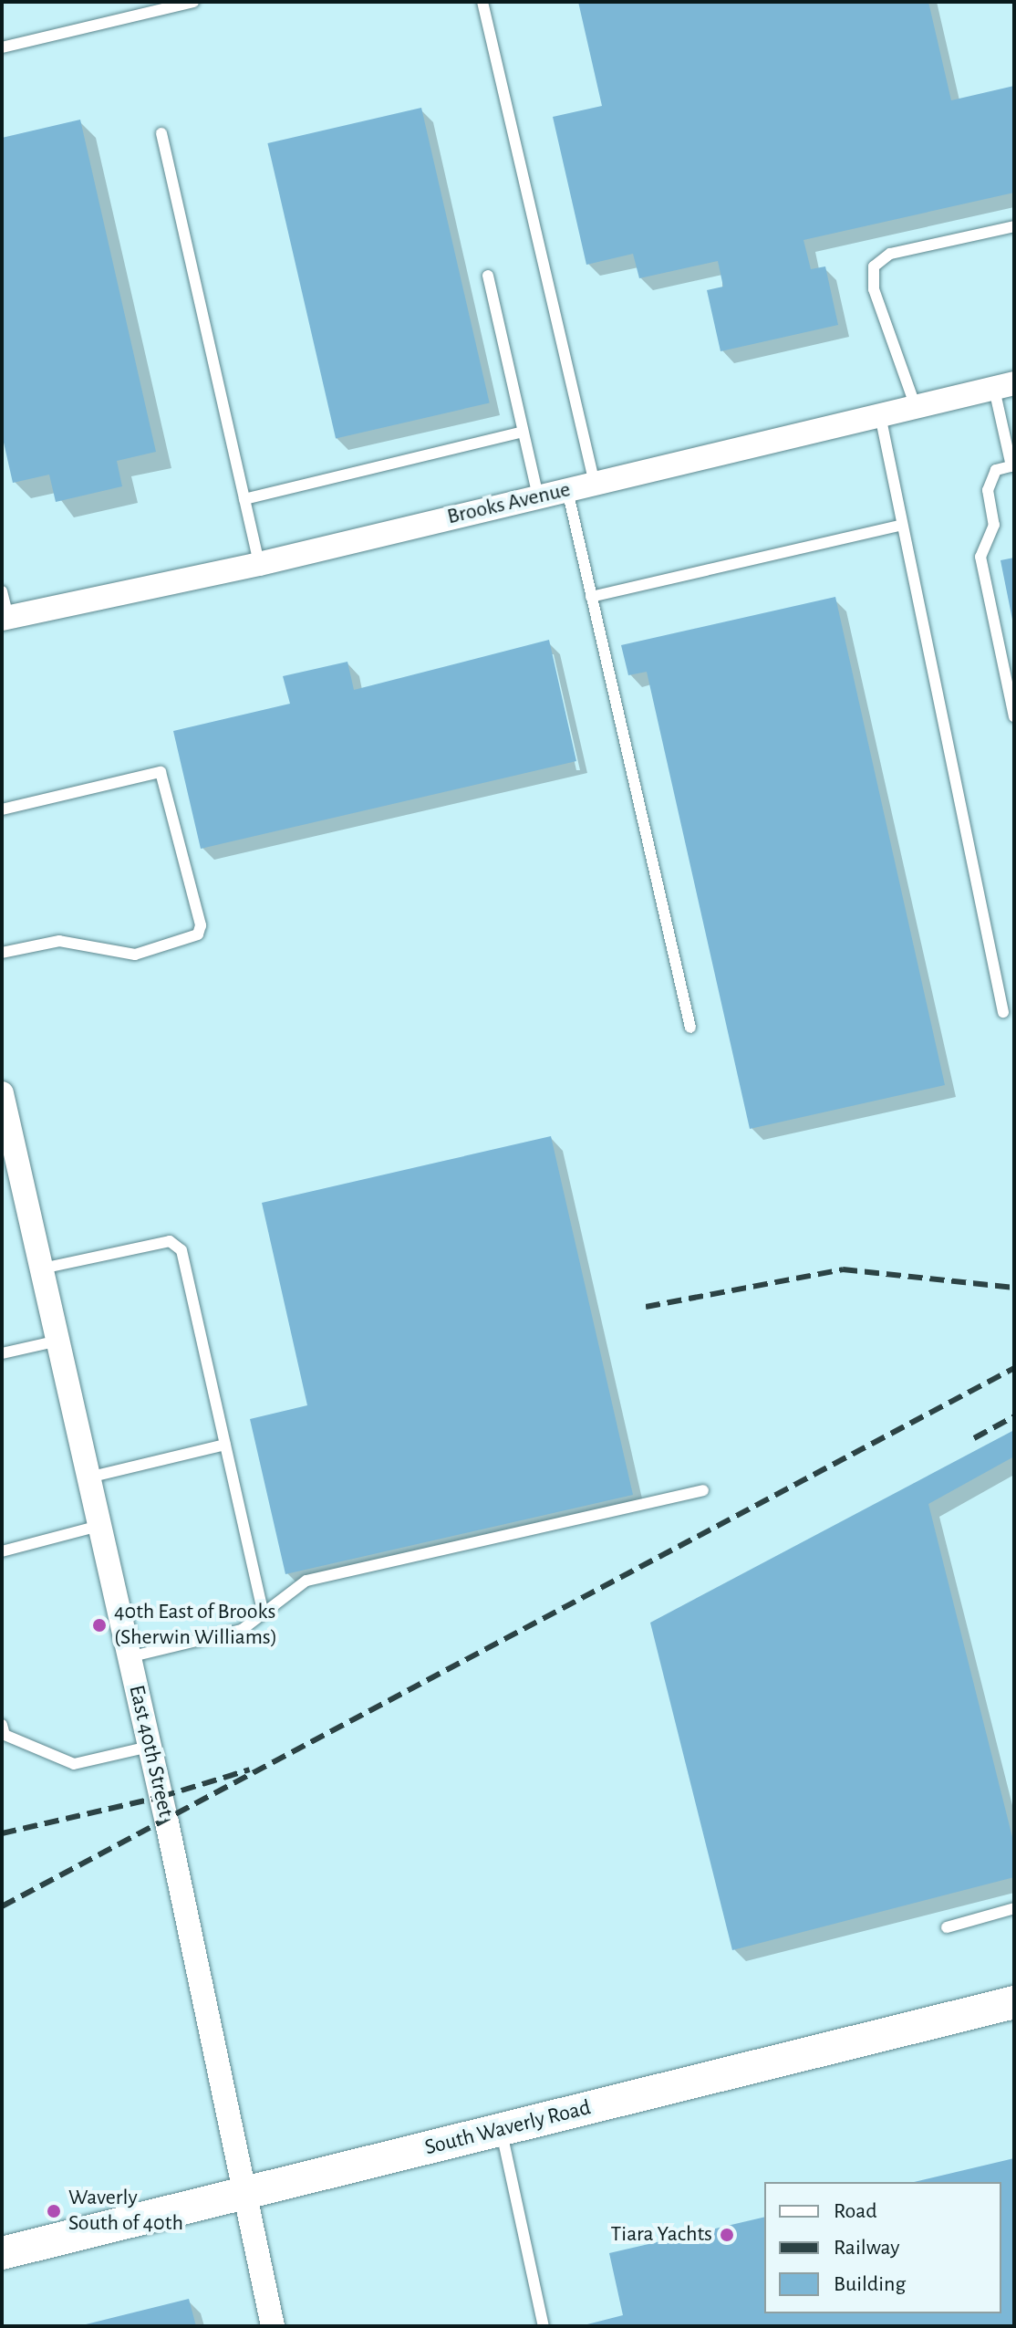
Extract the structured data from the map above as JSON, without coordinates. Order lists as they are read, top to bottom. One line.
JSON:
{"streets":{"main road":["South Waverly Road"],"street":["Brooks Avenue","East 40th Street"]},"crossings":[["East 40th Street","South Waverly Road"]],"places":["40th East of Brooks (Sherwin Williams)","Waverly South of 40th","Tiara Yachts"],"legend":["Road","Railway","Building"]}
